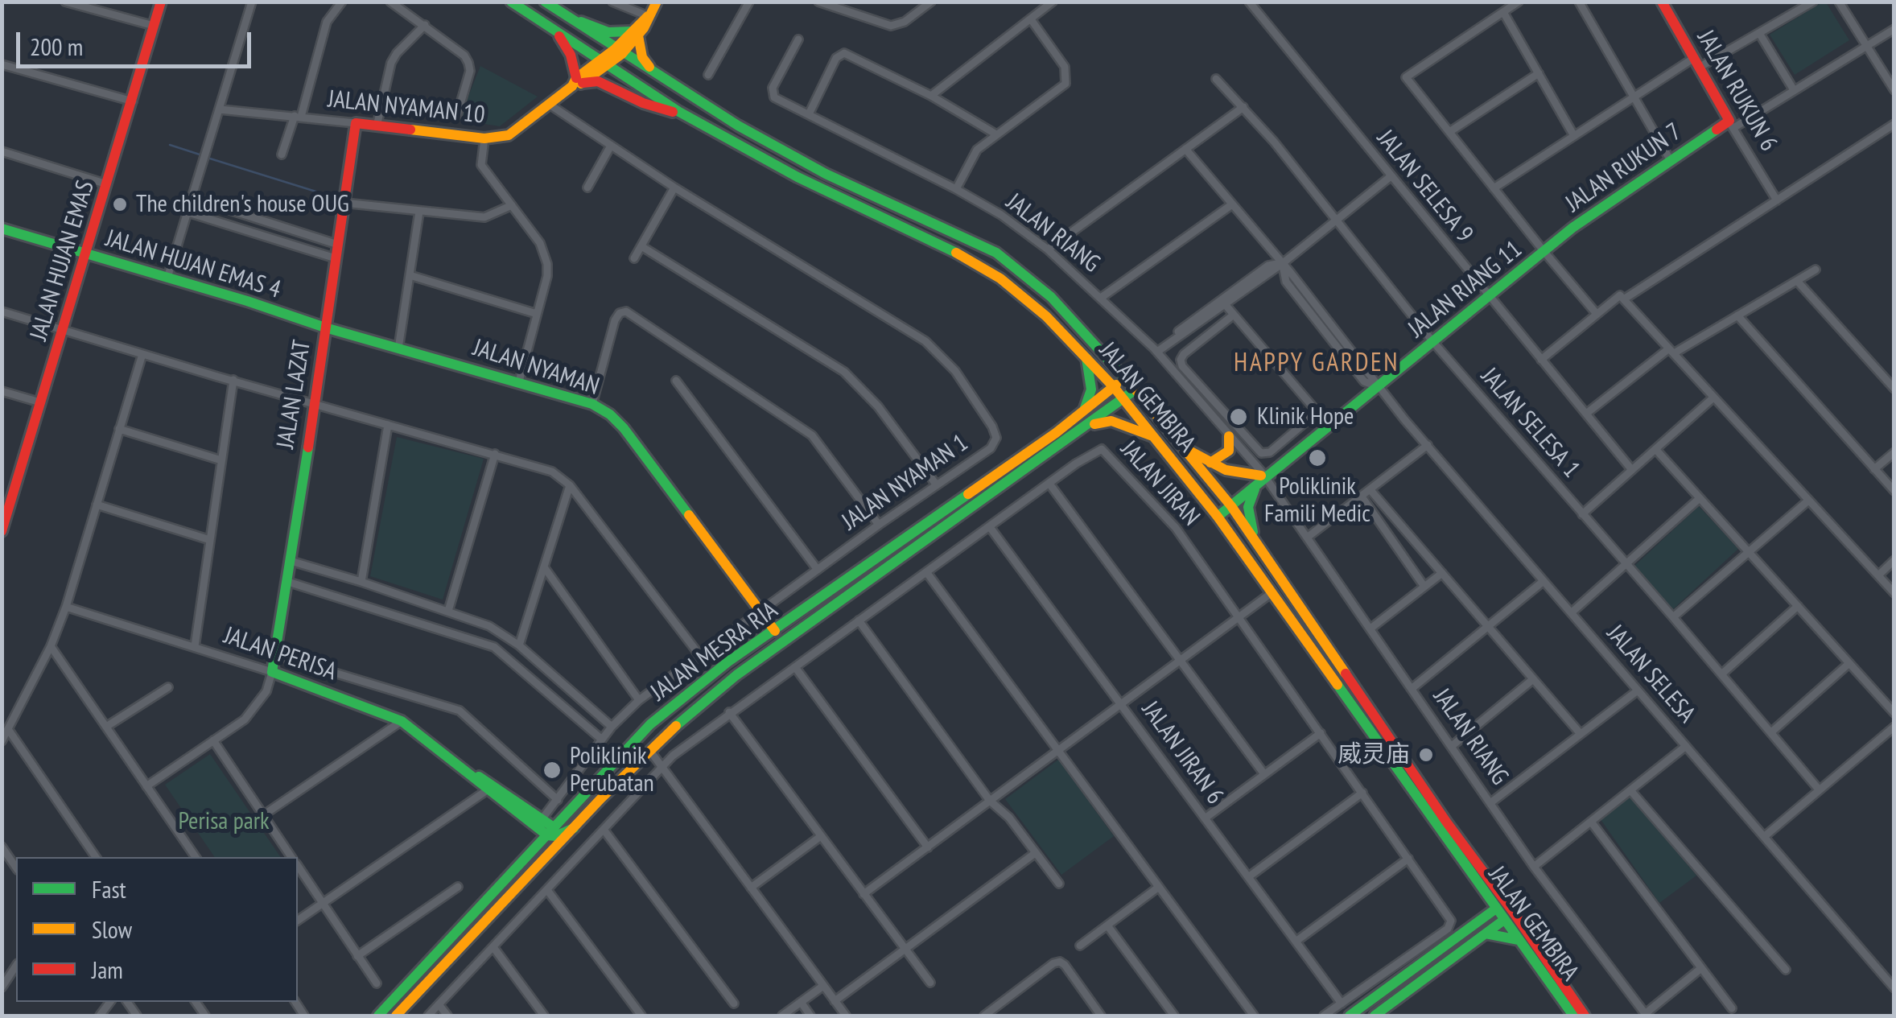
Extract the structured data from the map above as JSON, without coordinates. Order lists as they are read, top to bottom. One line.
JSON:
{"streets":{"main road":["JALAN RUKUN 6","JALAN NYAMAN 10","JALAN RUKUN 7","JALAN HUJAN EMAS","JALAN HUJAN EMAS 4","JALAN RIANG 11","JALAN NYAMAN","JALAN LAZAT","JALAN GEMBIRA","JALAN MESRA RIA","JALAN PERISA"],"street":["JALAN SELESA 9","JALAN RIANG","JALAN SELESA 1","JALAN NYAMAN 1","JALAN JIRAN","JALAN SELESA","JALAN JIRAN 6"]},"crossings":[["JALAN RUKUN 6","JALAN RUKUN 7"],["JALAN NYAMAN 10","JALAN LAZAT"],["JALAN NYAMAN 10","JALAN GEMBIRA"],["JALAN NYAMAN 10","JALAN NYAMAN 1"],["JALAN RUKUN 7","JALAN RIANG 11"],["JALAN SELESA 9","JALAN RIANG 11"],["JALAN RIANG","JALAN RIANG 11"],["JALAN HUJAN EMAS","JALAN HUJAN EMAS 4"],["JALAN HUJAN EMAS 4","JALAN NYAMAN"],["JALAN HUJAN EMAS 4","JALAN LAZAT"],["JALAN RIANG 11","JALAN GEMBIRA"],["JALAN RIANG 11","JALAN SELESA 1"],["JALAN RIANG 11","JALAN SELESA"],["JALAN NYAMAN","JALAN LAZAT"],["JALAN NYAMAN","JALAN NYAMAN 1"],["JALAN NYAMAN","JALAN MESRA RIA"],["JALAN LAZAT","JALAN PERISA"],["JALAN GEMBIRA","JALAN MESRA RIA"],["JALAN NYAMAN 1","JALAN PERISA"],["JALAN JIRAN","JALAN JIRAN 6"],["JALAN MESRA RIA","JALAN PERISA"]],"districts":["HAPPY GARDEN"],"parks":["Perisa park"],"places":["The children's house OUG","Klinik Hope","Poliklinik Famili Medic","威灵庙","Poliklinik Perubatan"],"legend":["Fast","Slow","Jam"],"scale_bar":"200 m"}
